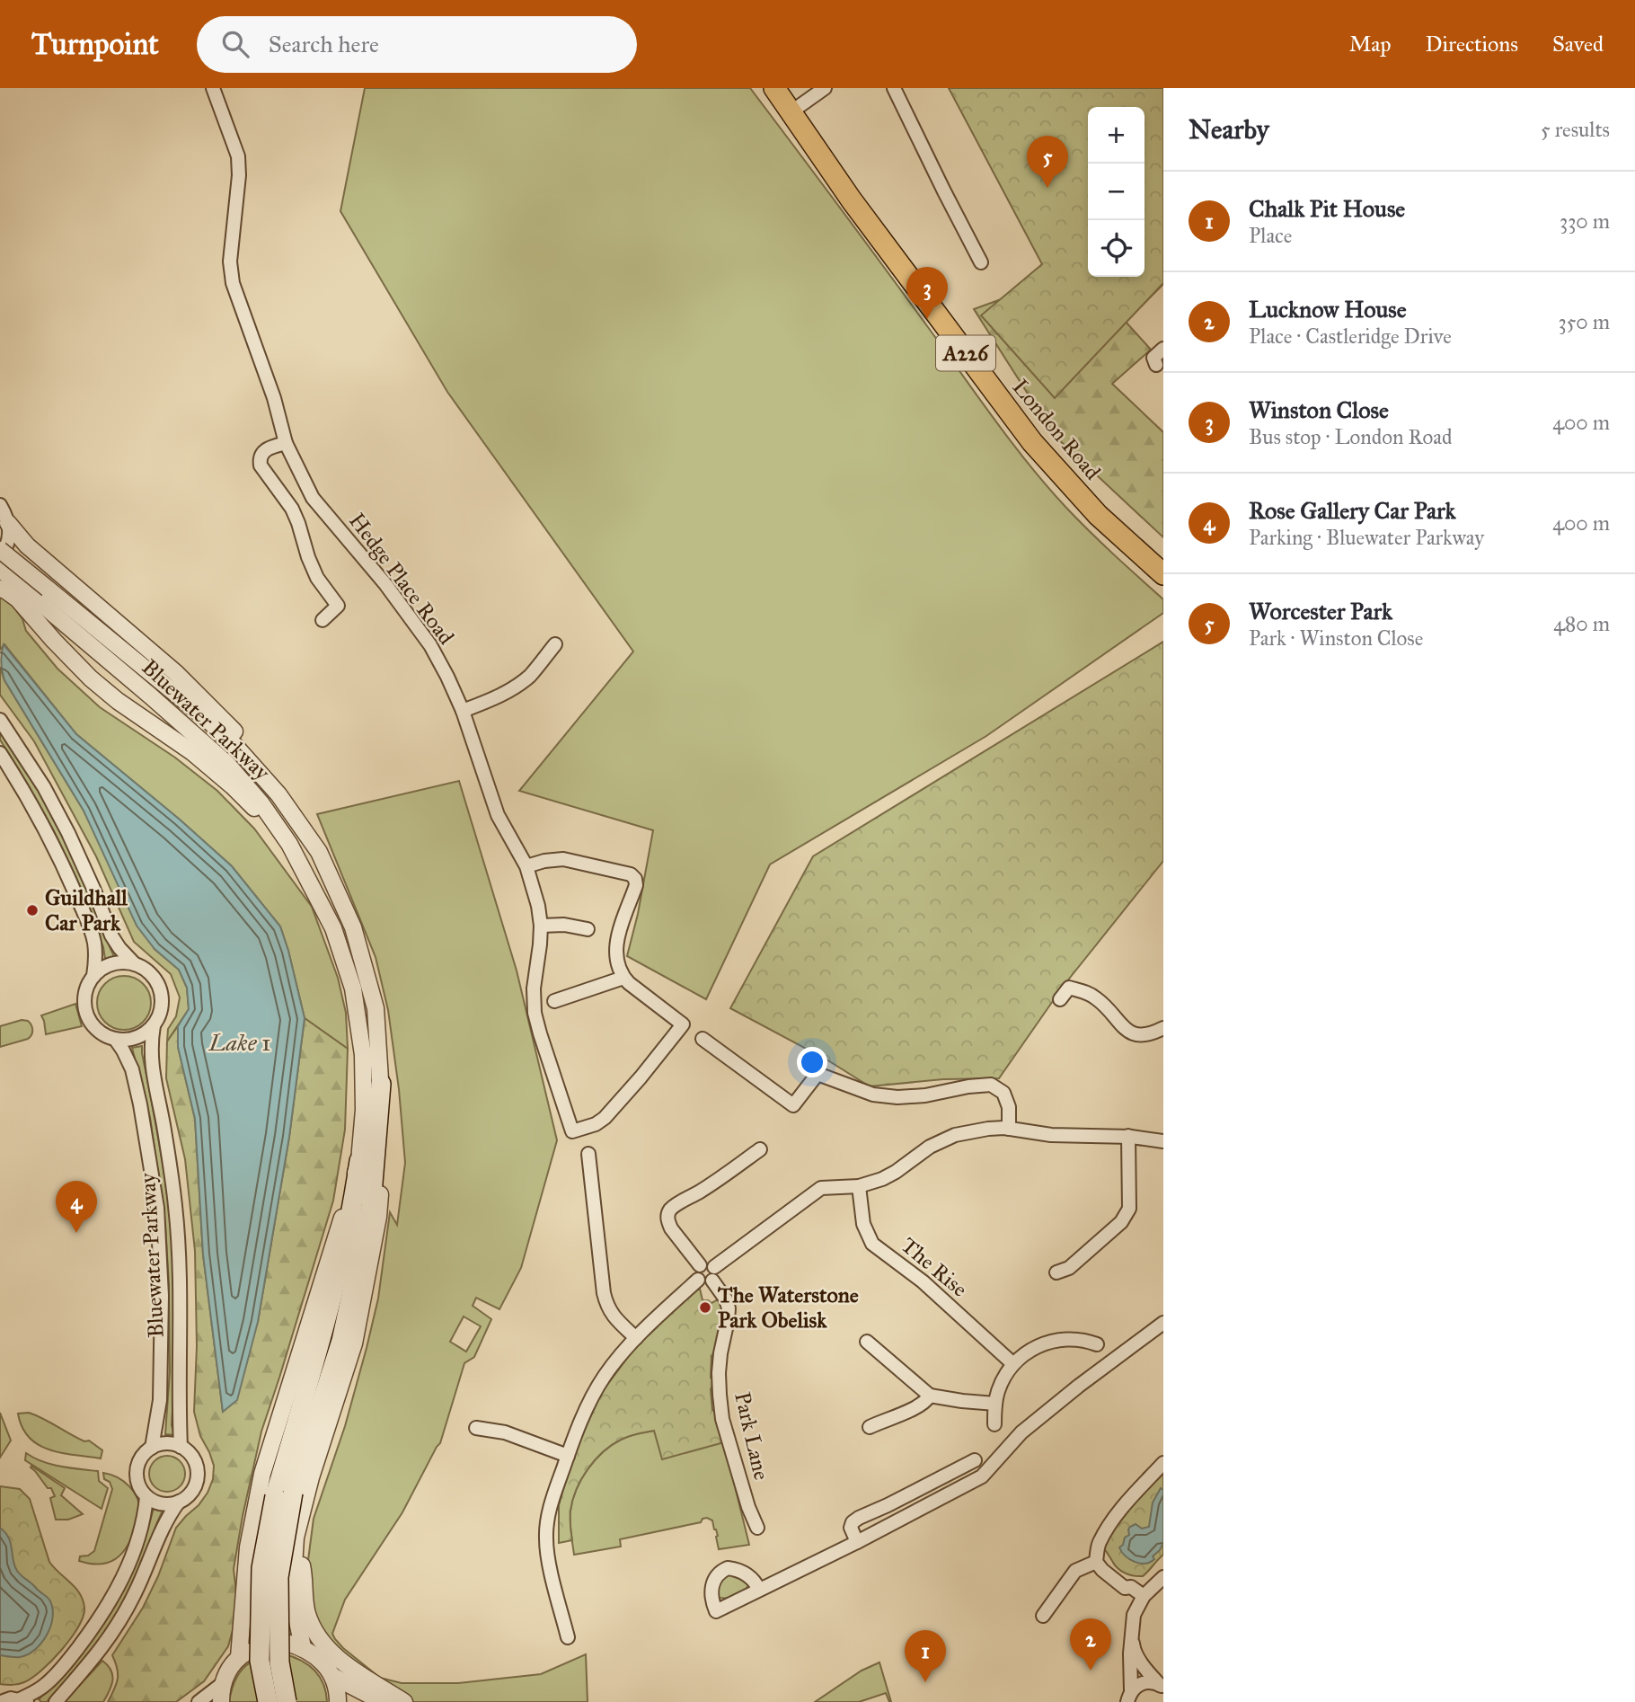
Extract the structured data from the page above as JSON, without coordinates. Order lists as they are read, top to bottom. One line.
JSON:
{"streets":{"main road":["A226","London Road"],"street":["Hedge Place Road","Bluewater Parkway","The Rise","Park Lane"]},"water":["Lake 1"],"places":["Guildhall Car Park","The Waterstone Park Obelisk"],"page":{"header":"Turnpoint","search":"Search here","nav":["Map","Directions","Saved"],"heading":["Nearby","5 results"],"map_buttons":["+","−"],"pins":["5","3","4","2","1"],"list":[{"mark":"1","name":"Chalk Pit House","note":"Place","value":"330 m"},{"mark":"2","name":"Lucknow House","note":"Place · Castleridge Drive","value":"350 m"},{"mark":"3","name":"Winston Close","note":"Bus stop · London Road","value":"400 m"},{"mark":"4","name":"Rose Gallery Car Park","note":"Parking · Bluewater Parkway","value":"400 m"},{"mark":"5","name":"Worcester Park","note":"Park · Winston Close","value":"480 m"}]}}
